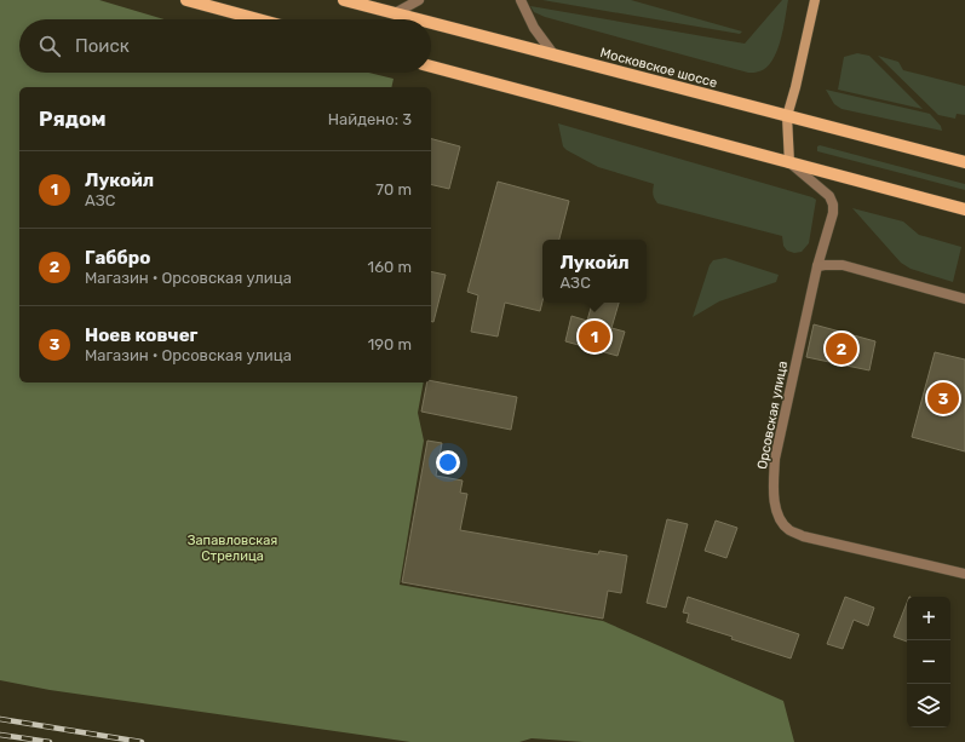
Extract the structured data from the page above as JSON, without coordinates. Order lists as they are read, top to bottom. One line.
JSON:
{"streets":{"main road":["Московское шоссе"],"street":["Орсовская улица"]},"parks":["Запавловская Стрелица"],"page":{"search":"Поиск","heading":["Рядом","Найдено: 3"],"list":[{"mark":"1","name":"Лукойл","note":"АЗС","value":"70 m"},{"mark":"2","name":"Габбро","note":"Магазин · Орсовская улица","value":"160 m"},{"mark":"3","name":"Ноев ковчег","note":"Магазин · Орсовская улица","value":"190 m"}],"popup":["Лукойл","АЗС"],"pins":["1","2","3"],"map_buttons":["+","−"]}}
